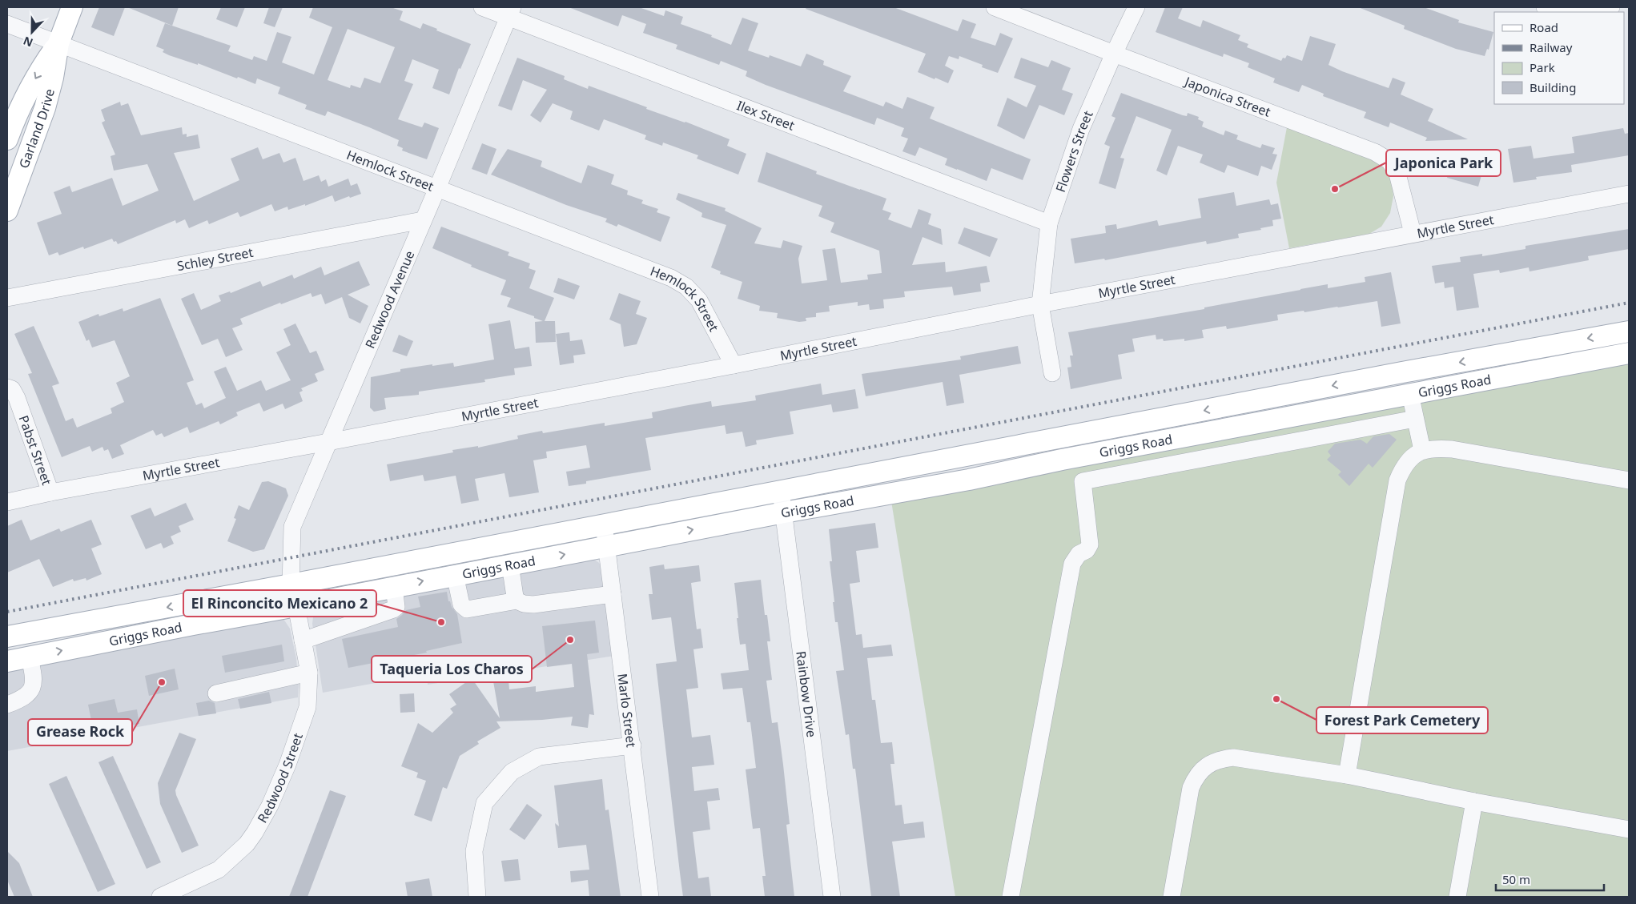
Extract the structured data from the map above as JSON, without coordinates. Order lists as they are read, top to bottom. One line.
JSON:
{"streets":{"main road":["Garland Drive","Griggs Road"],"street":["Japonica Street","Ilex Street","Flowers Street","Hemlock Street","Myrtle Street","Schley Street","Redwood Avenue","Pabst Street","Rainbow Drive","Marlo Street","Redwood Street"]},"crossings":[["Japonica Street","Flowers Street"],["Japonica Street","Myrtle Street"],["Ilex Street","Flowers Street"],["Ilex Street","Redwood Avenue"],["Garland Drive","Hemlock Street"],["Flowers Street","Myrtle Street"],["Hemlock Street","Myrtle Street"],["Hemlock Street","Redwood Avenue"],["Myrtle Street","Redwood Avenue"],["Myrtle Street","Pabst Street"],["Schley Street","Redwood Avenue"],["Redwood Avenue","Griggs Road"],["Griggs Road","Rainbow Drive"],["Griggs Road","Marlo Street"],["Griggs Road","Redwood Street"]],"places":["Japonica Park","El Rinconcito Mexicano 2","Taqueria Los Charos","Grease Rock","Forest Park Cemetery"],"legend":["Road","Railway","Park","Building"],"scale_bar":"50 m","north":"bottom"}
